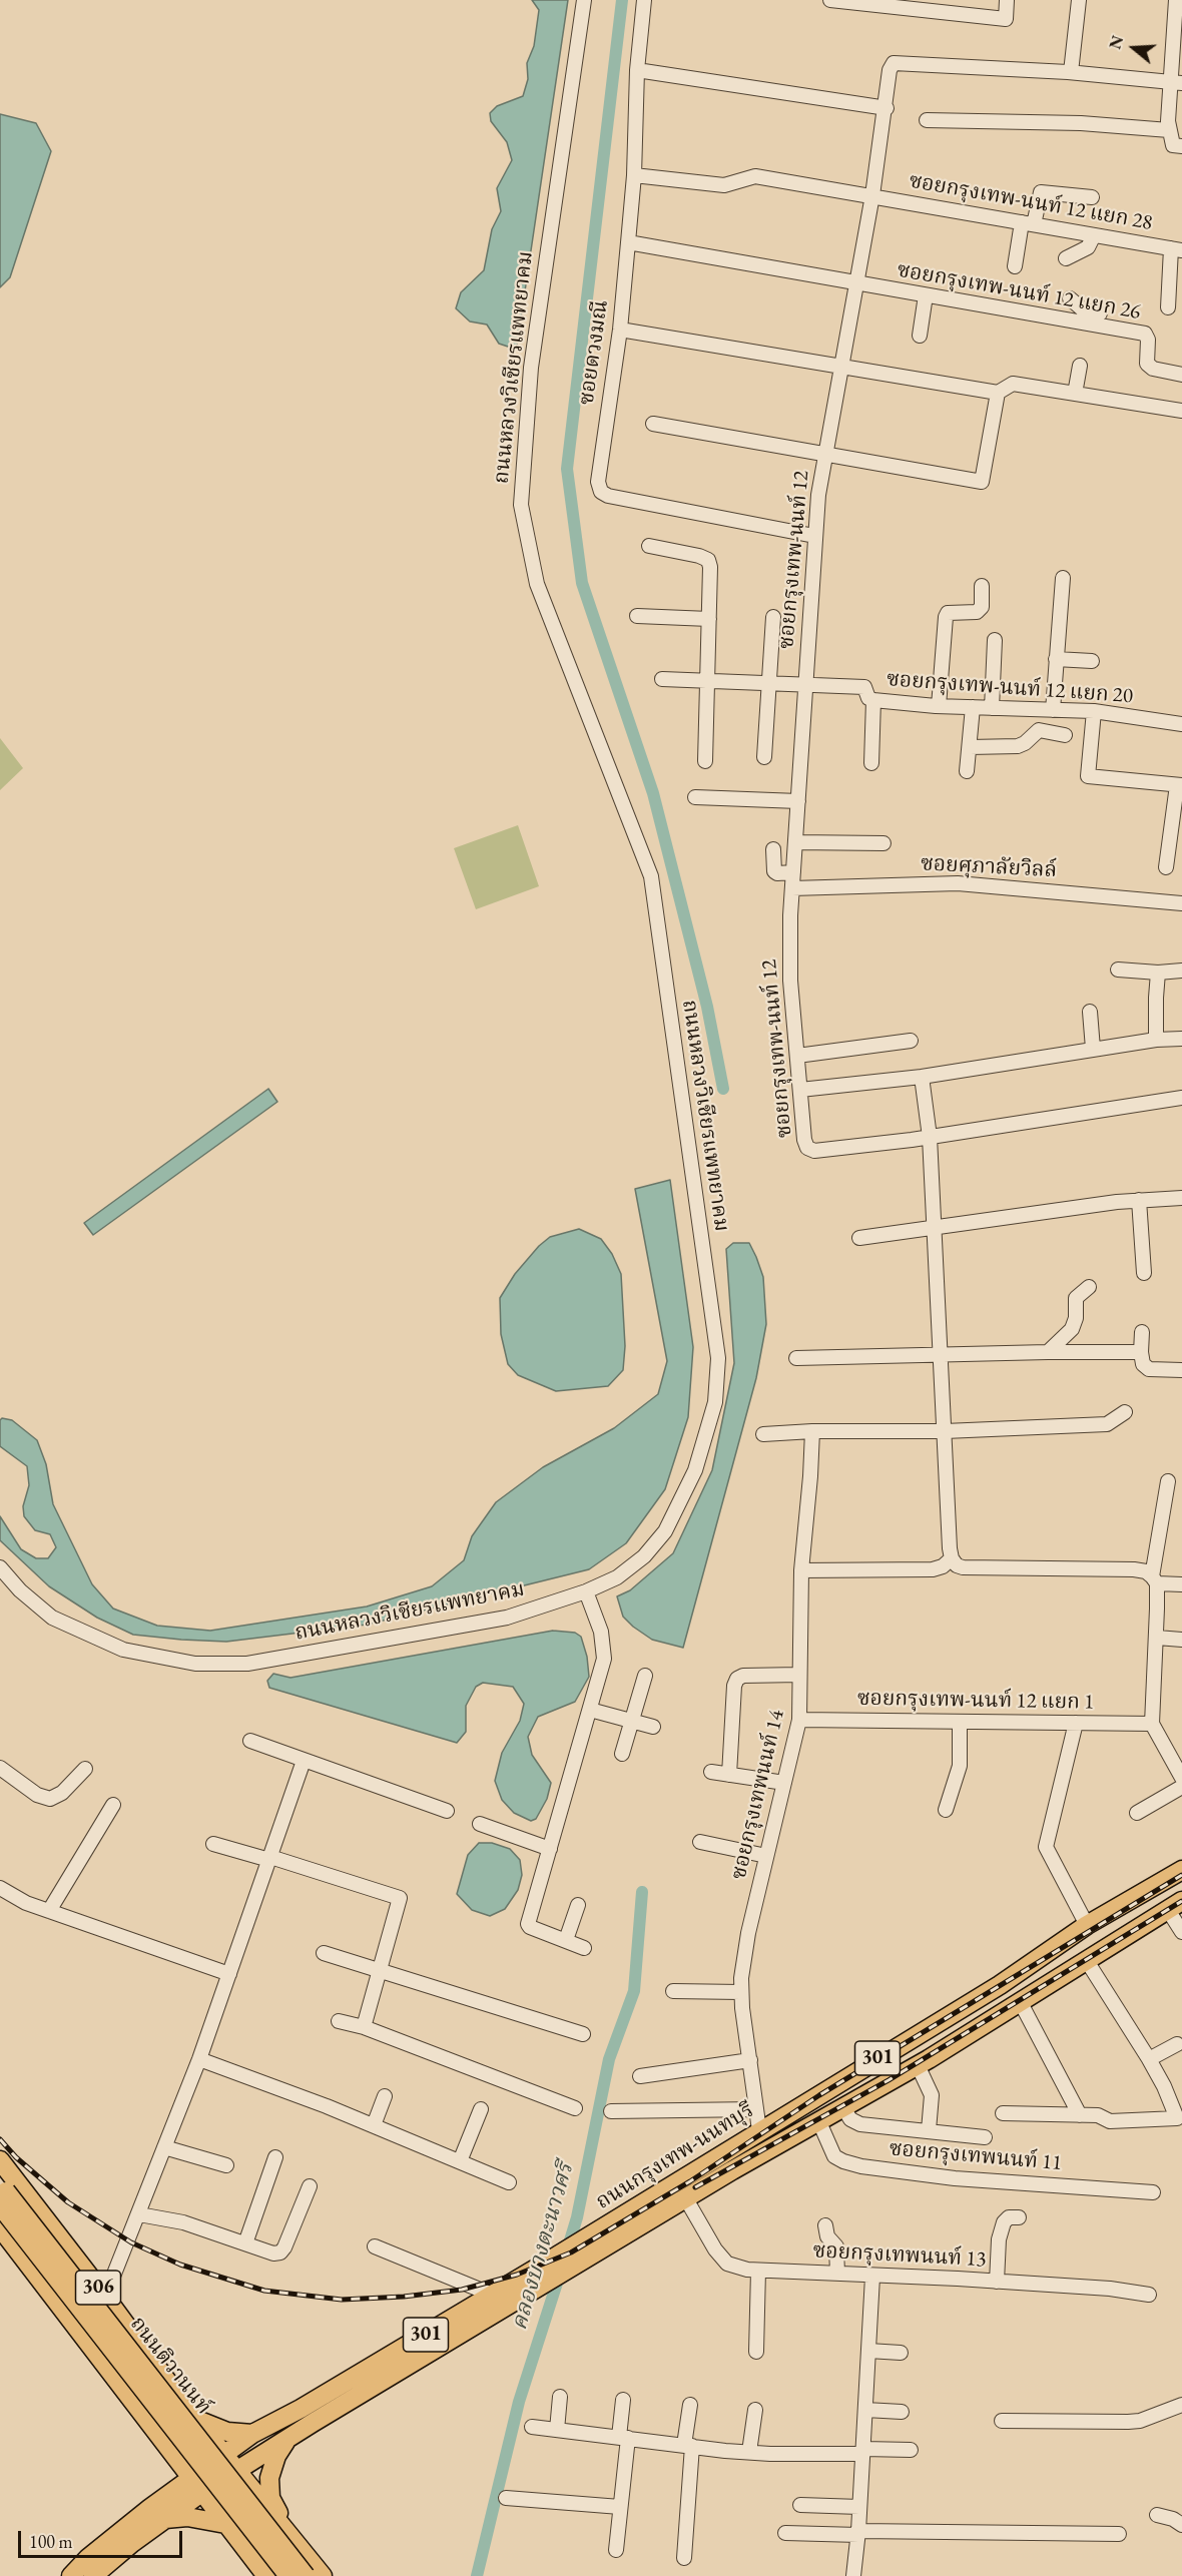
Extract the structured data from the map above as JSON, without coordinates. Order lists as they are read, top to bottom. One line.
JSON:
{"streets":{"main road":["301","ถนนกรุงเทพ-นนทบุรี","306","ถนนติวานนท์"],"street":["ซอยกรุงเทพ-นนท์ 12 แยก 28","ซอยกรุงเทพ-นนท์ 12 แยก 26","ซอยดวงมณี","ถนนหลวงวิเชียรแพทยาคม","ซอยกรุงเทพ-นนท์ 12","ซอยกรุงเทพ-นนท์ 12 แยก 20","ซอยศุภาลัยวิลล์","ซอยกรุงเทพ-นนท์ 12 แยก 1","ซอยกรุงเทพนนท์ 14","ซอยกรุงเทพนนท์ 11","ซอยกรุงเทพนนท์ 13"]},"crossings":[["ซอยกรุงเทพ-นนท์ 12 แยก 28","ซอยดวงมณี"],["ซอยกรุงเทพ-นนท์ 12 แยก 28","ซอยกรุงเทพ-นนท์ 12"],["ซอยกรุงเทพ-นนท์ 12 แยก 26","ซอยดวงมณี"],["ซอยกรุงเทพ-นนท์ 12 แยก 26","ซอยกรุงเทพ-นนท์ 12"],["ซอยดวงมณี","ซอยกรุงเทพ-นนท์ 12"],["ซอยกรุงเทพ-นนท์ 12","ซอยกรุงเทพ-นนท์ 12 แยก 20"],["ซอยกรุงเทพ-นนท์ 12","ซอยศุภาลัยวิลล์"],["ซอยกรุงเทพ-นนท์ 12 แยก 1","ซอยกรุงเทพนนท์ 14"],["ซอยกรุงเทพนนท์ 14","ถนนกรุงเทพ-นนทบุรี"],["ถนนกรุงเทพ-นนทบุรี","ซอยกรุงเทพนนท์ 11"],["ถนนกรุงเทพ-นนทบุรี","ซอยกรุงเทพนนท์ 13"],["ถนนกรุงเทพ-นนทบุรี","306"],["ถนนกรุงเทพ-นนทบุรี","ถนนติวานนท์"]],"water":["คลองบางตะนาวศรี"],"scale_bar":"100 m","north":"left"}
